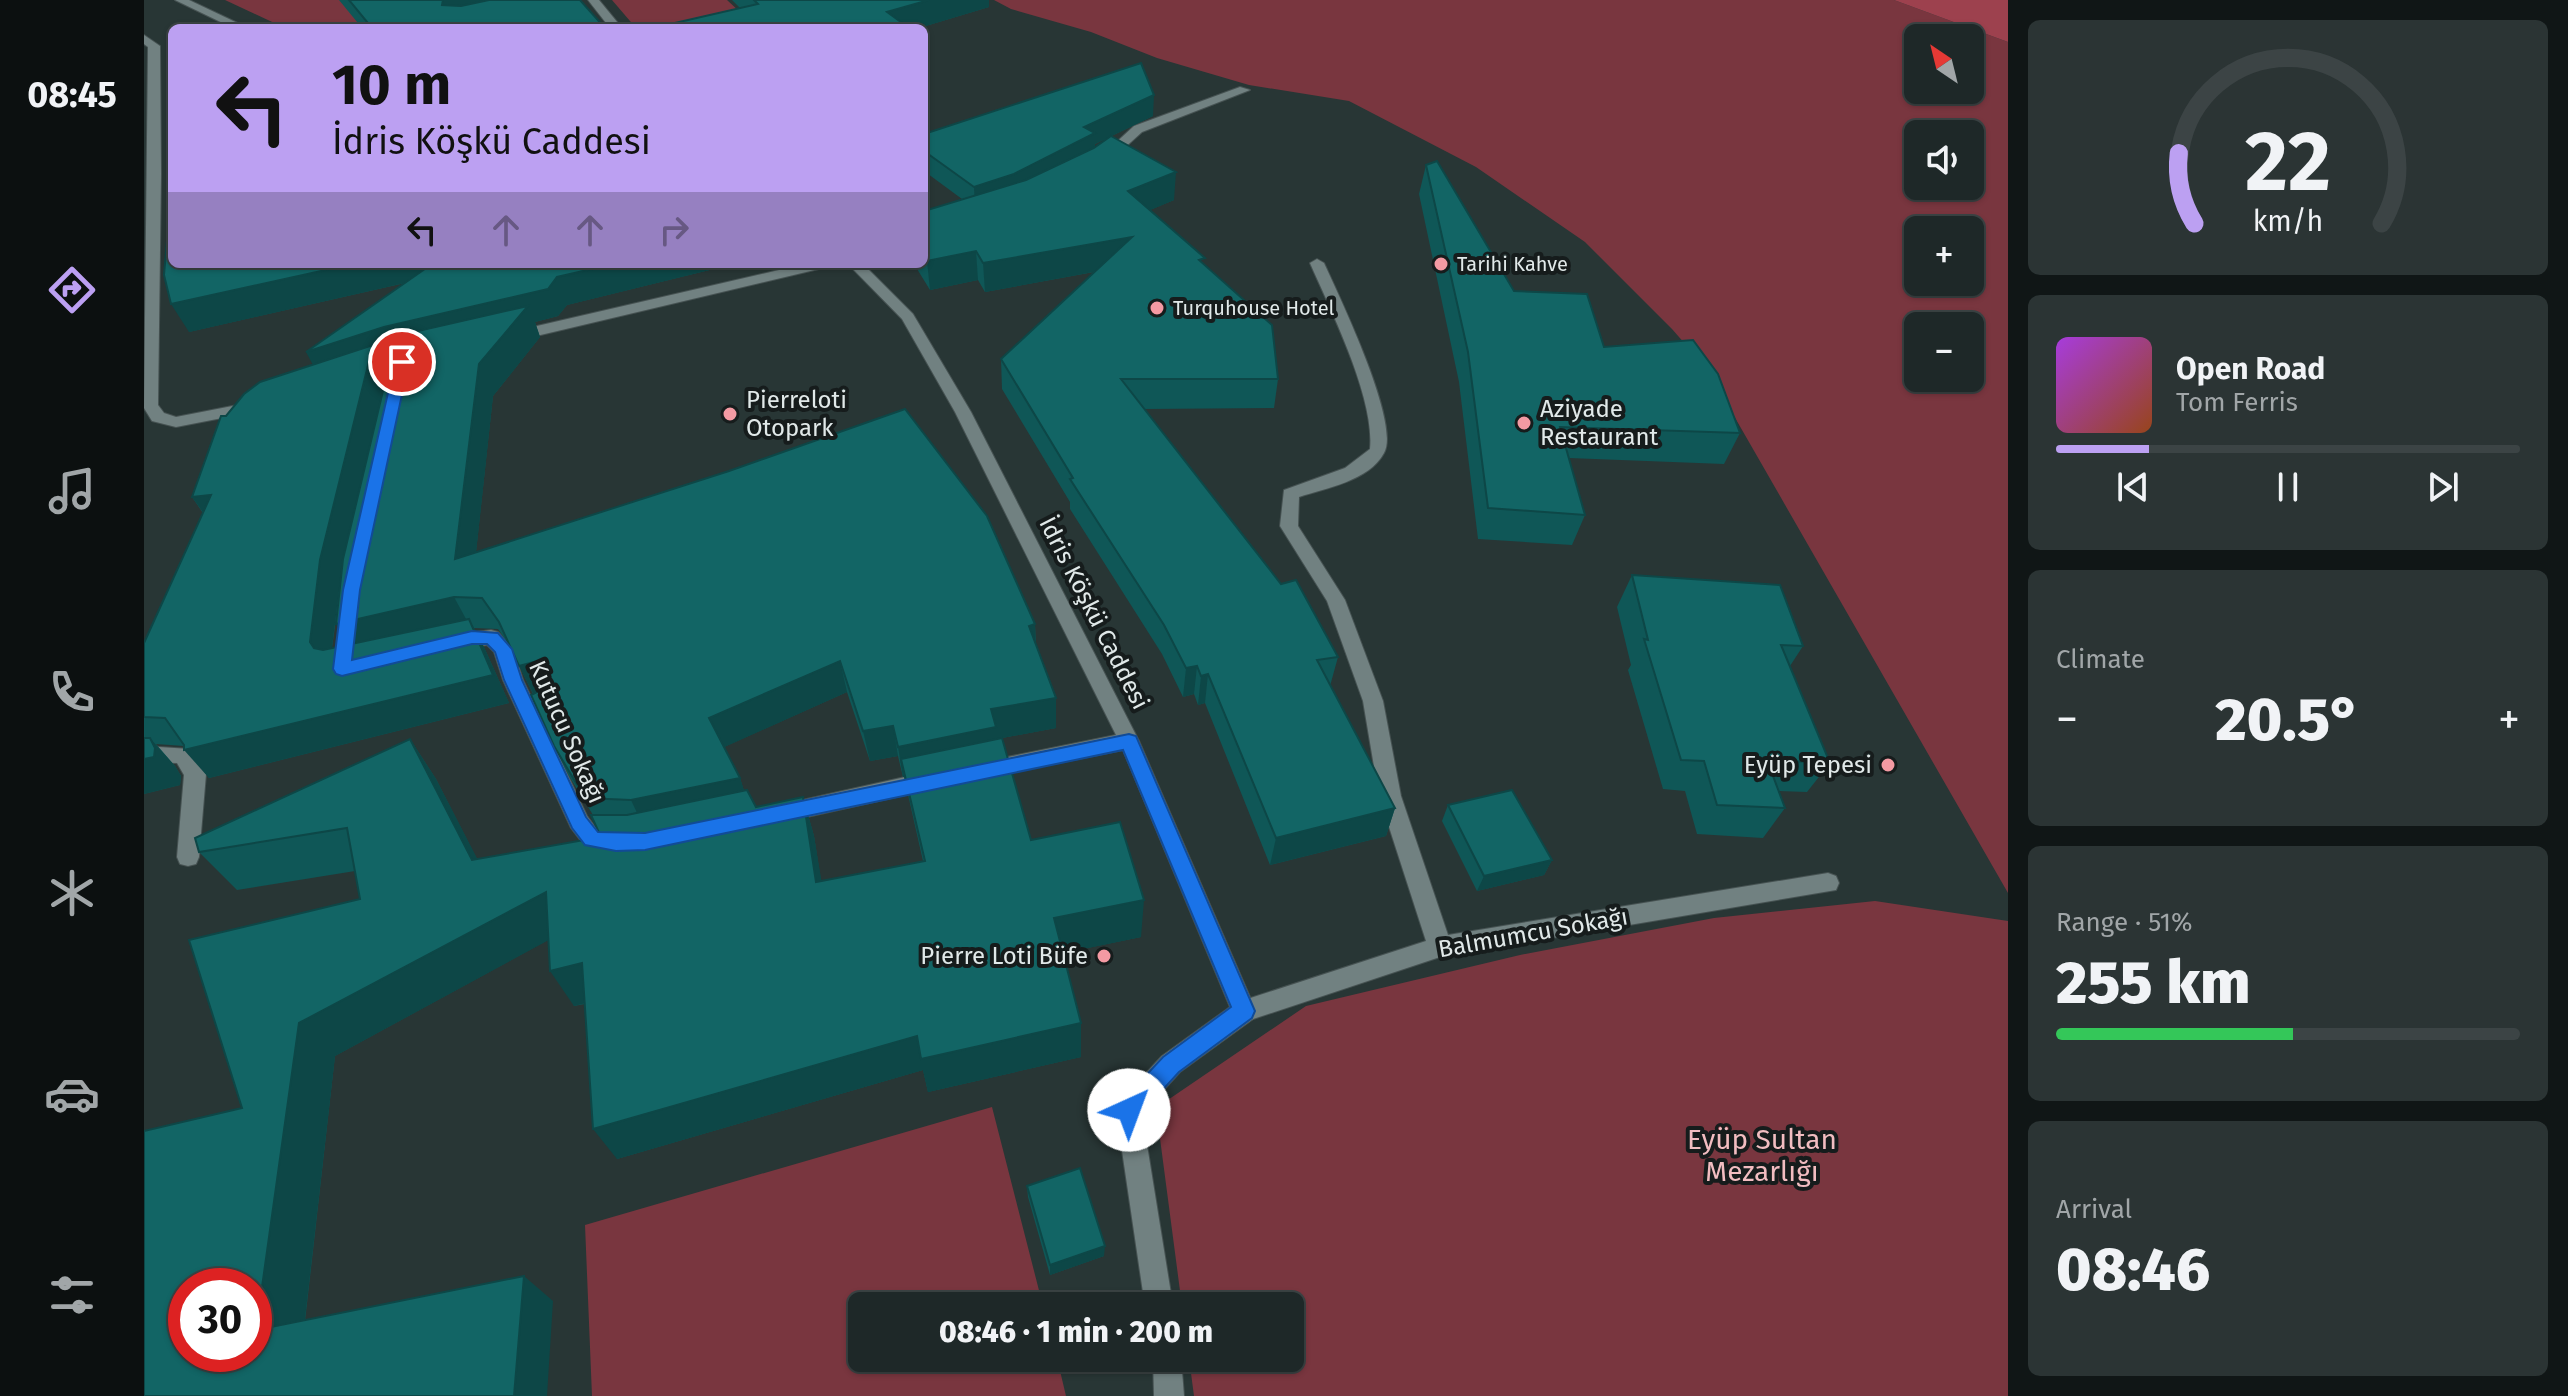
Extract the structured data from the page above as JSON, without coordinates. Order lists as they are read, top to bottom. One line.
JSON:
{"streets":{"street":["İdris Köşkü Caddesi","Kutucu Sokağı","Balmumcu Sokağı"]},"crossings":[["İdris Köşkü Caddesi","Balmumcu Sokağı"]],"parks":["Eyüp Sultan Mezarlığı"],"places":["Tarihi Kahve","Turquhouse Hotel","Pierreloti Otopark","Aziyade Restaurant","Eyüp Tepesi","Pierre Loti Büfe"],"north":"top left","page":{"tabs":"08:45","map_buttons":["+","−"],"turn":["10 m","İdris Köşkü Caddesi"],"song":["Open Road","Tom Ferris"],"tile":["Climate",["Range · 51%","255 km"],["Arrival","08:46"]],"heat":["−","20.5°","+"],"limit":"30","trip":"08:46 · 1 min · 200 m","gauge":["22","km/h"]}}
